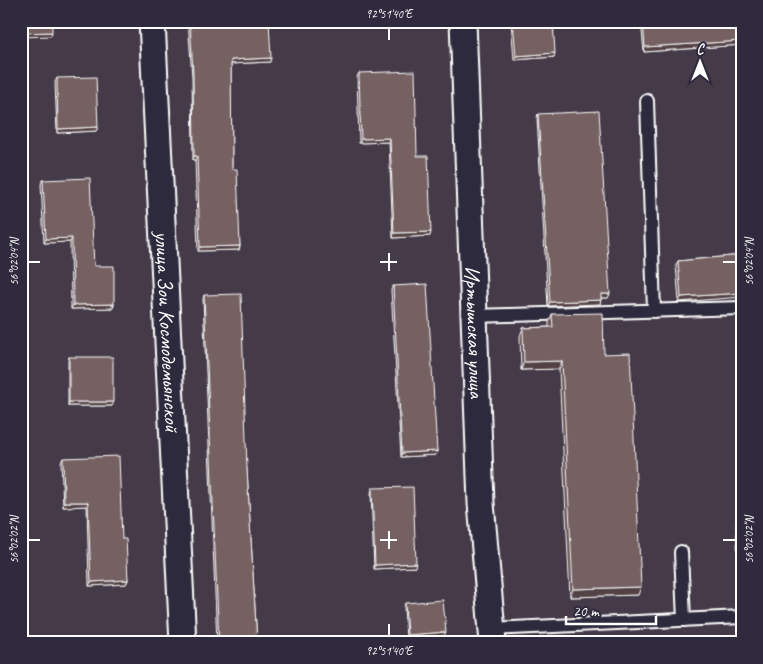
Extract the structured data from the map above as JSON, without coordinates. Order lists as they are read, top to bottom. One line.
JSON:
{"streets":{"street":["улица Зои Космодемьянской","Иртышская улица"]},"scale_bar":"20 m","north":"top","coordinates":["92°51'40\"E","56°02'04\"N","56°02'02\"N"]}
